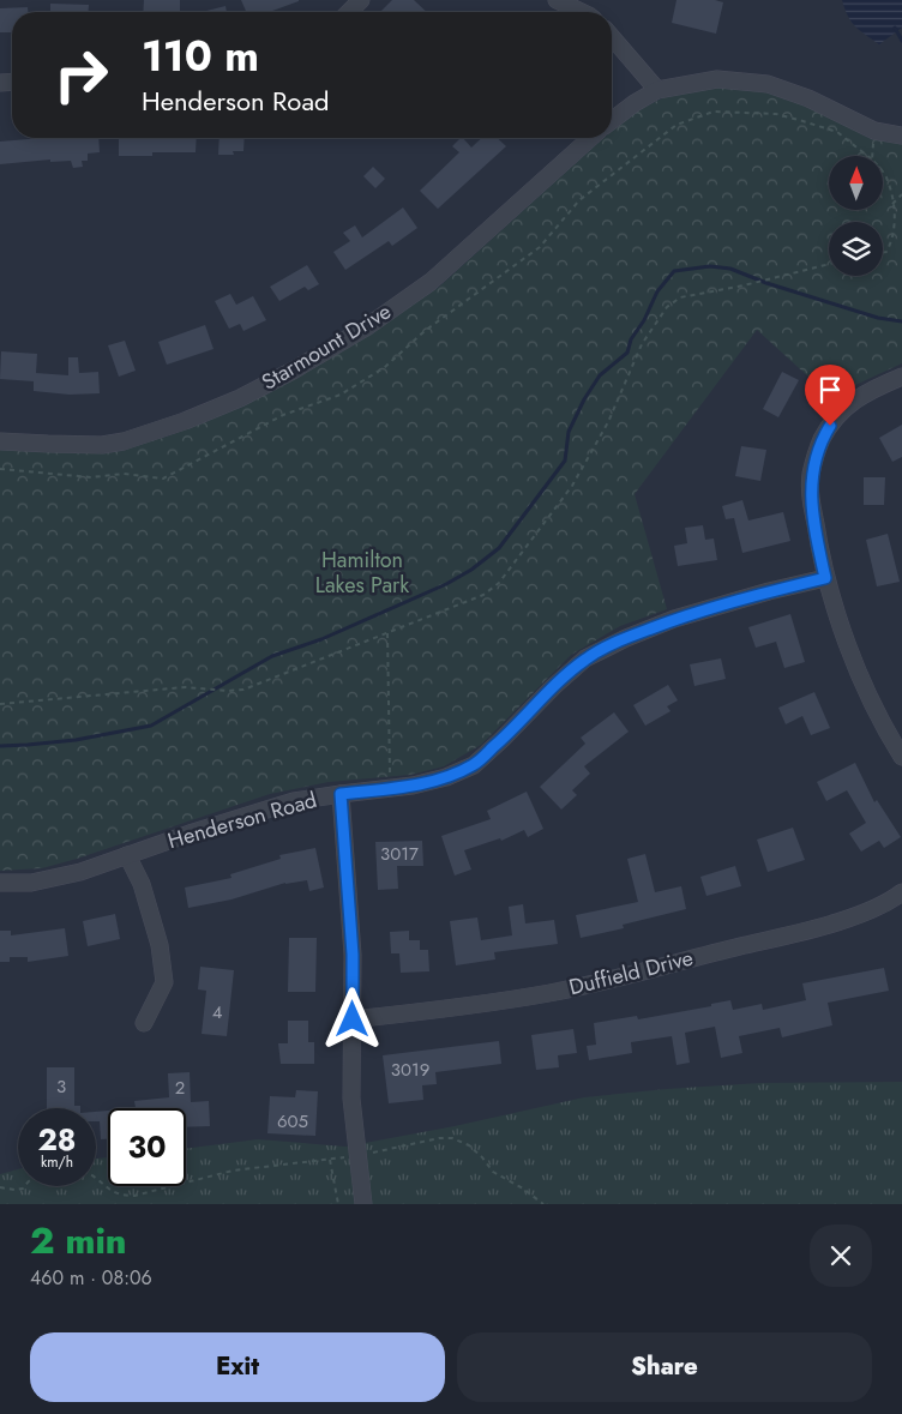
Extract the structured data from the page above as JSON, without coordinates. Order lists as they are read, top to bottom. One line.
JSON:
{"streets":{"street":["Starmount Drive","Henderson Road","Duffield Drive"]},"parks":["Hamilton Lakes Park"],"house_numbers":["3017","4","3019","3","2","605"],"north":"top","page":{"turn":["110 m","Henderson Road"],"speed":"28 km/h","limit":"30","heading":["2 min","460 m · 08:06"],"buttons":["Exit","Share"]}}
